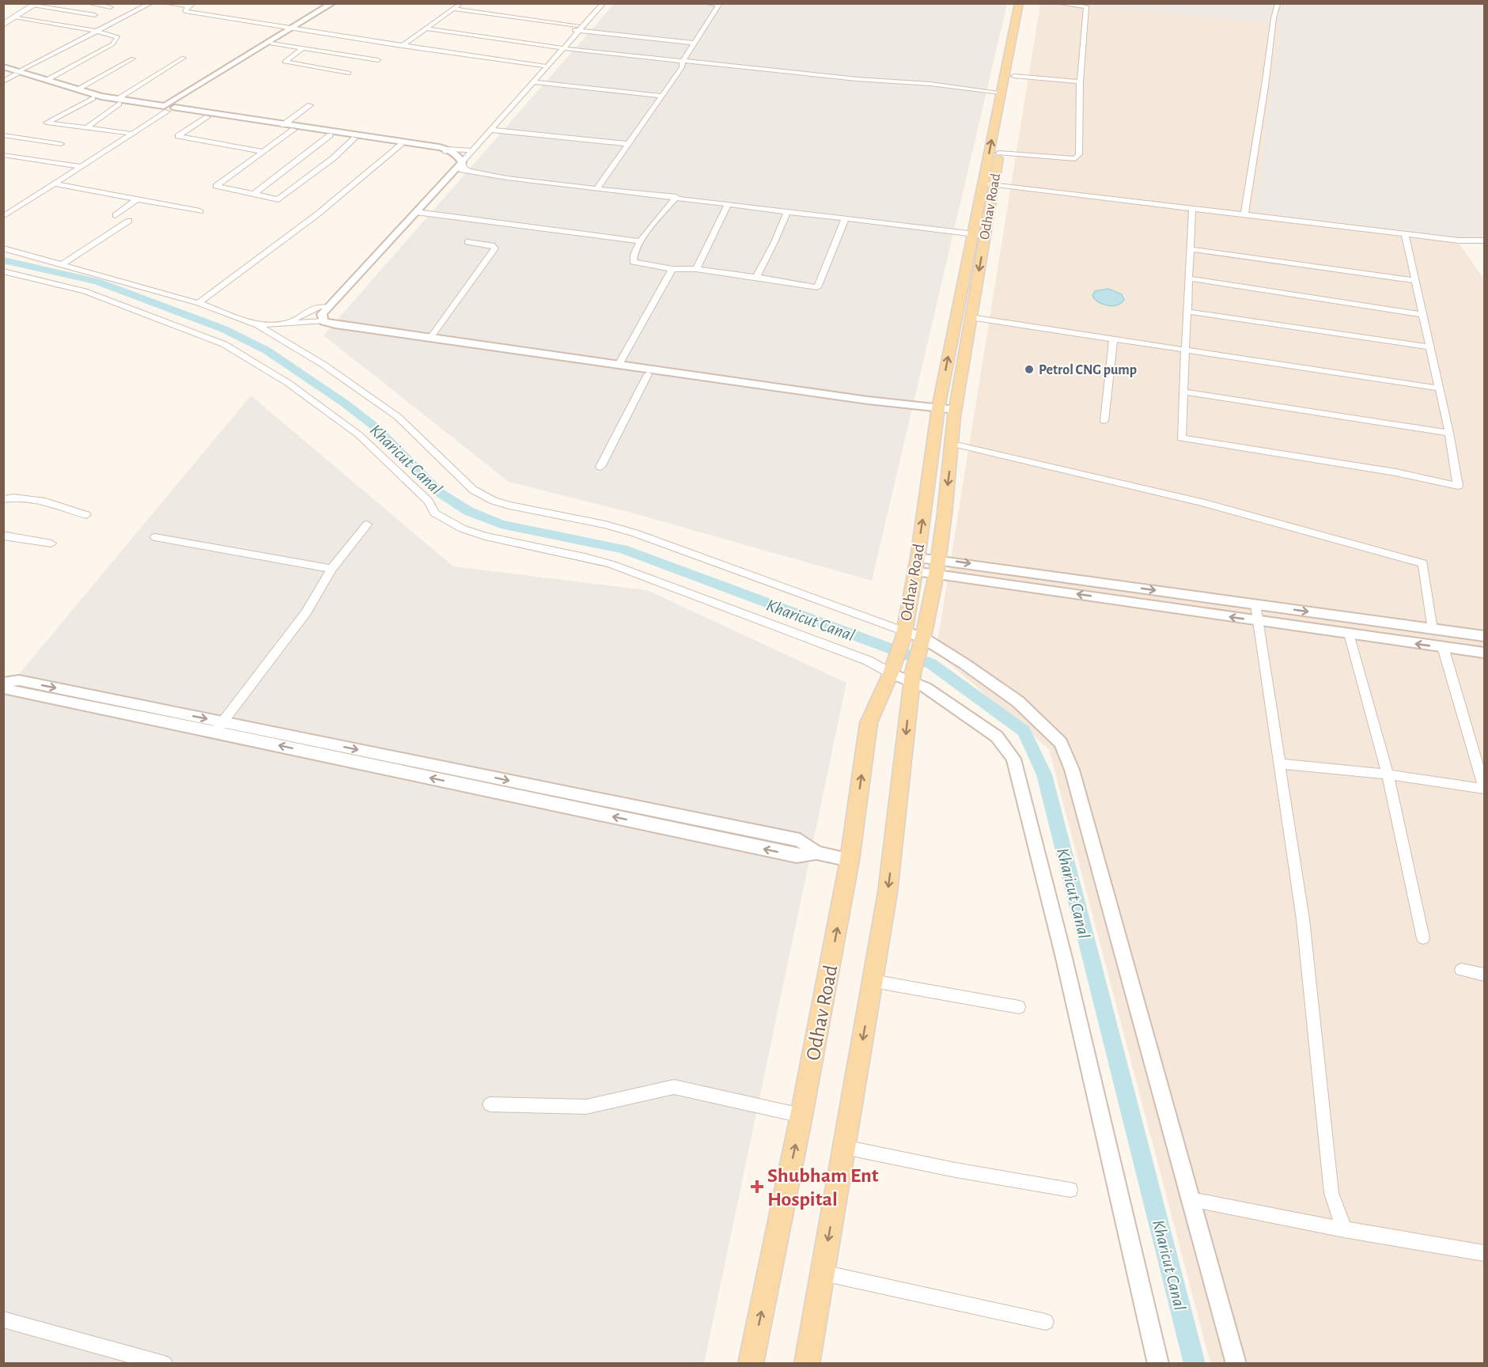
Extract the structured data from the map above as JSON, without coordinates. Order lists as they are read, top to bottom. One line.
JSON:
{"streets":{"main road":["Odhav Road"]},"water":["Kharicut Canal"],"places":{"other":["Petrol CNG pump"],"health":["Shubham Ent Hospital"]}}
